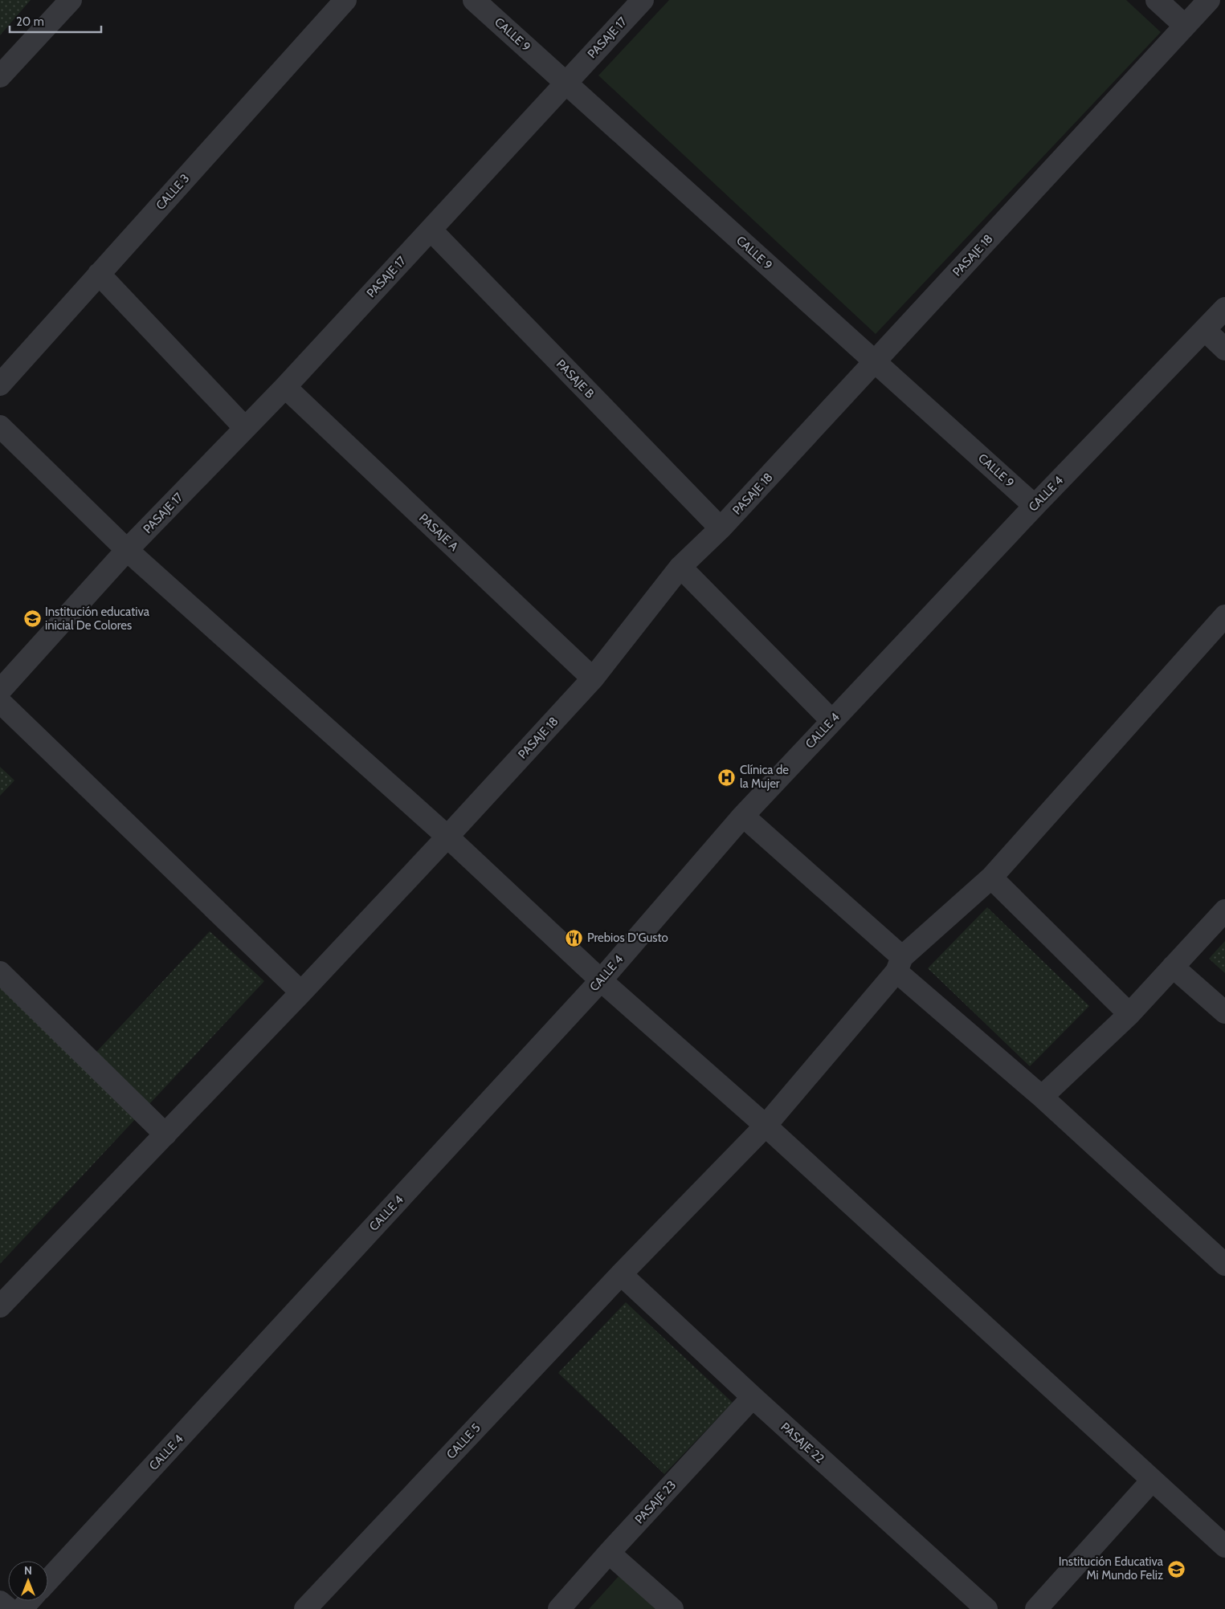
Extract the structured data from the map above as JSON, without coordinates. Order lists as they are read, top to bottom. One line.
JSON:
{"streets":{"street":["CALLE 9","PASAJE 17","CALLE 3","PASAJE 18","PASAJE B","CALLE 4","PASAJE A","CALLE 5","PASAJE 22","PASAJE 23"]},"crossings":[["CALLE 9","PASAJE 17"],["CALLE 9","PASAJE 18"],["CALLE 9","CALLE 4"],["PASAJE 17","PASAJE B"],["PASAJE 17","PASAJE A"],["PASAJE 18","PASAJE B"],["PASAJE 18","PASAJE A"],["CALLE 5","PASAJE 22"],["PASAJE 22","PASAJE 23"]],"places":{"school or university":["Institución educativa inicial De Colores","Institución Educativa Mi Mundo Feliz"],"hospital":["Clínica de la Mujer"],"restaurant":["Prebios D'Gusto"]},"scale_bar":"20 m","north":"top"}
